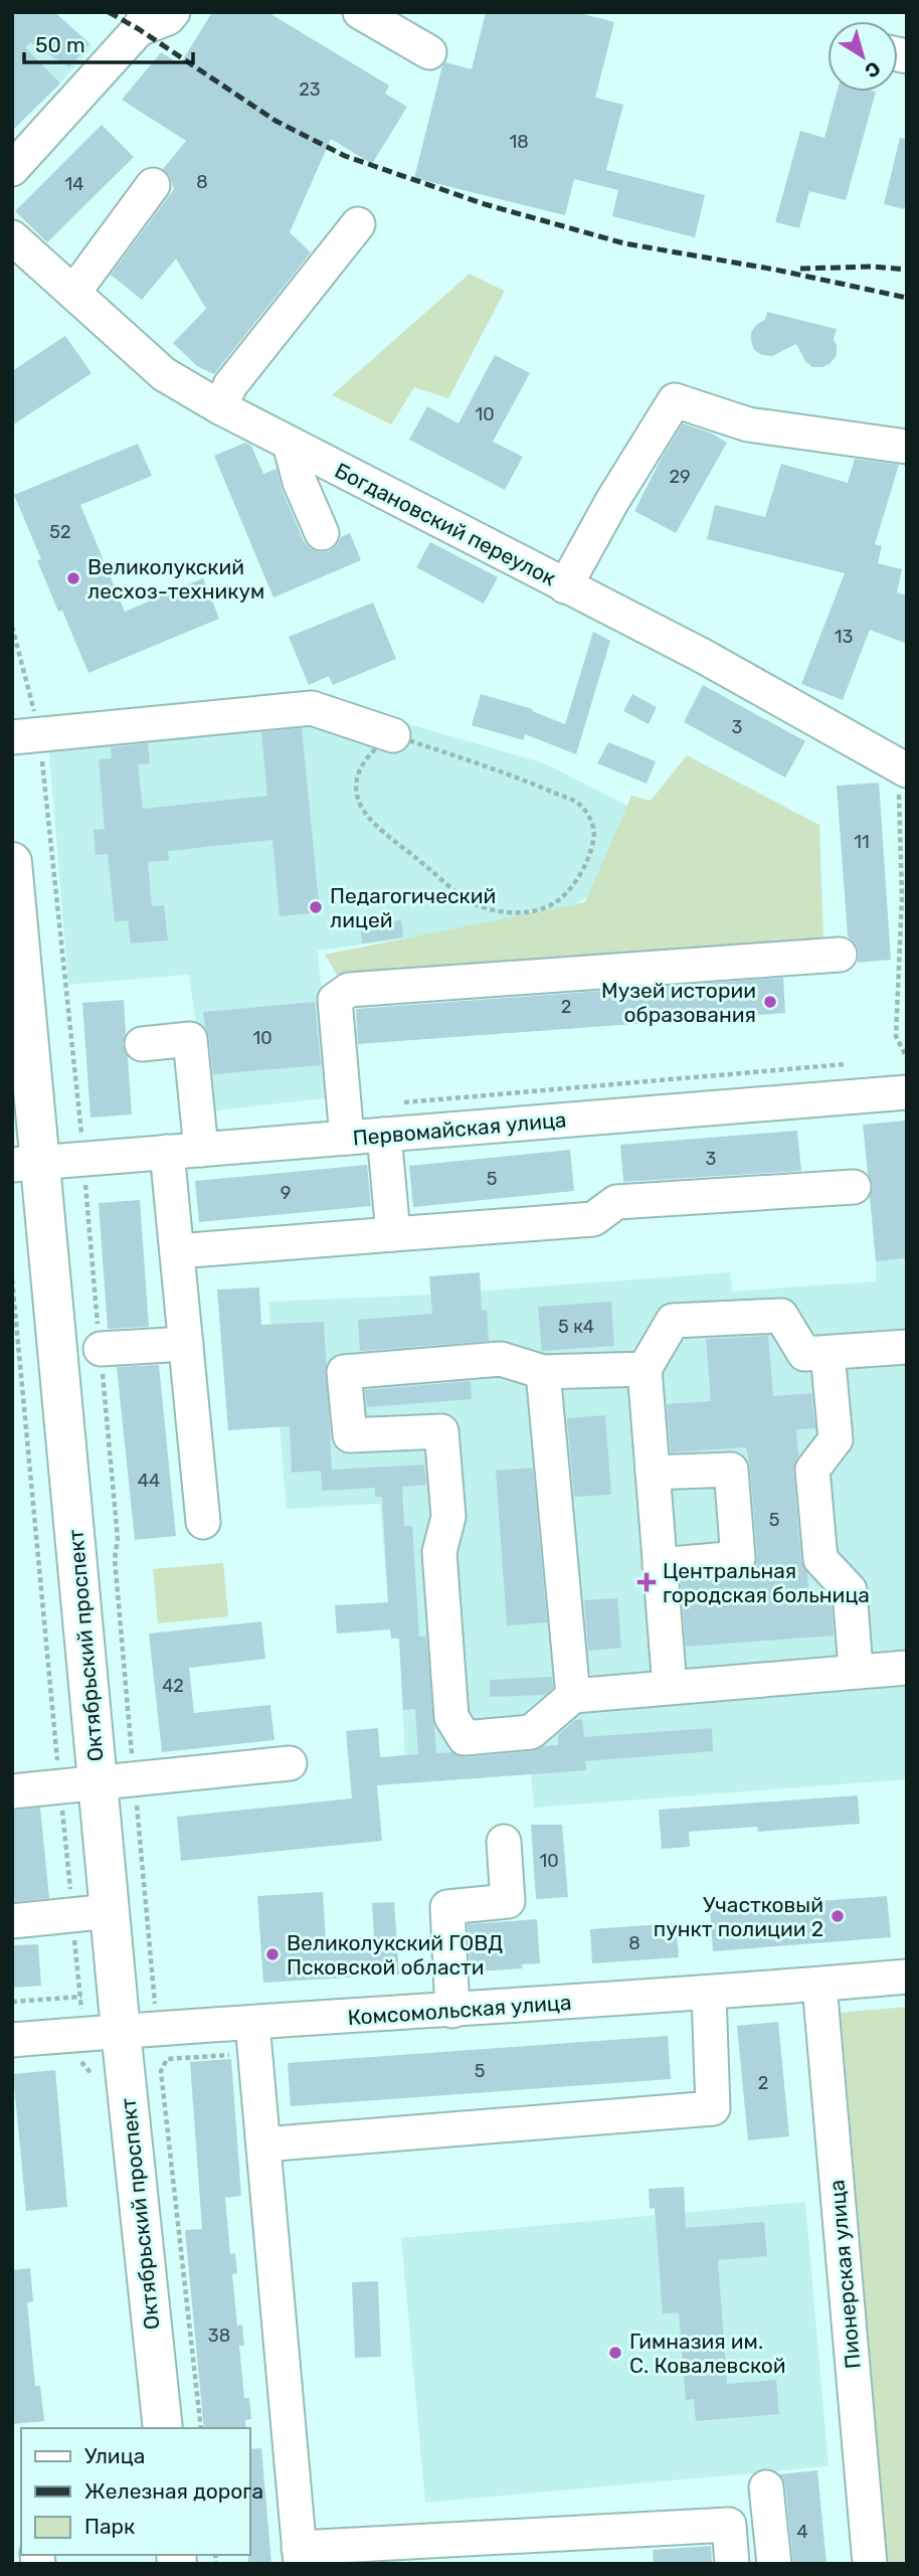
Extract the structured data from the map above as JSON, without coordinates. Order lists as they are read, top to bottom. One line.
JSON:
{"streets":{"main road":["Октябрьский проспект"],"street":["Богдановский переулок","Первомайская улица","Комсомольская улица","Пионерская улица"]},"crossings":[["Первомайская улица","Октябрьский проспект"],["Октябрьский проспект","Комсомольская улица"],["Комсомольская улица","Пионерская улица"]],"places":{"other":["Великолукский лесхоз-техникум","Педагогический лицей","Музей истории образования","Участковый пункт полиции 2","Великолукский ГОВД Псковской области","Гимназия им. С. Ковалевской"],"health":["Центральная городская больница"]},"house_numbers":["23","18","8","14","10","29","52","13","3","11","2","10","3","5","9","5 к4","44","5","42","10","8","5","2","38","4"],"legend":["Улица","Железная дорога","Парк"],"scale_bar":"50 m","north":"bottom right"}
